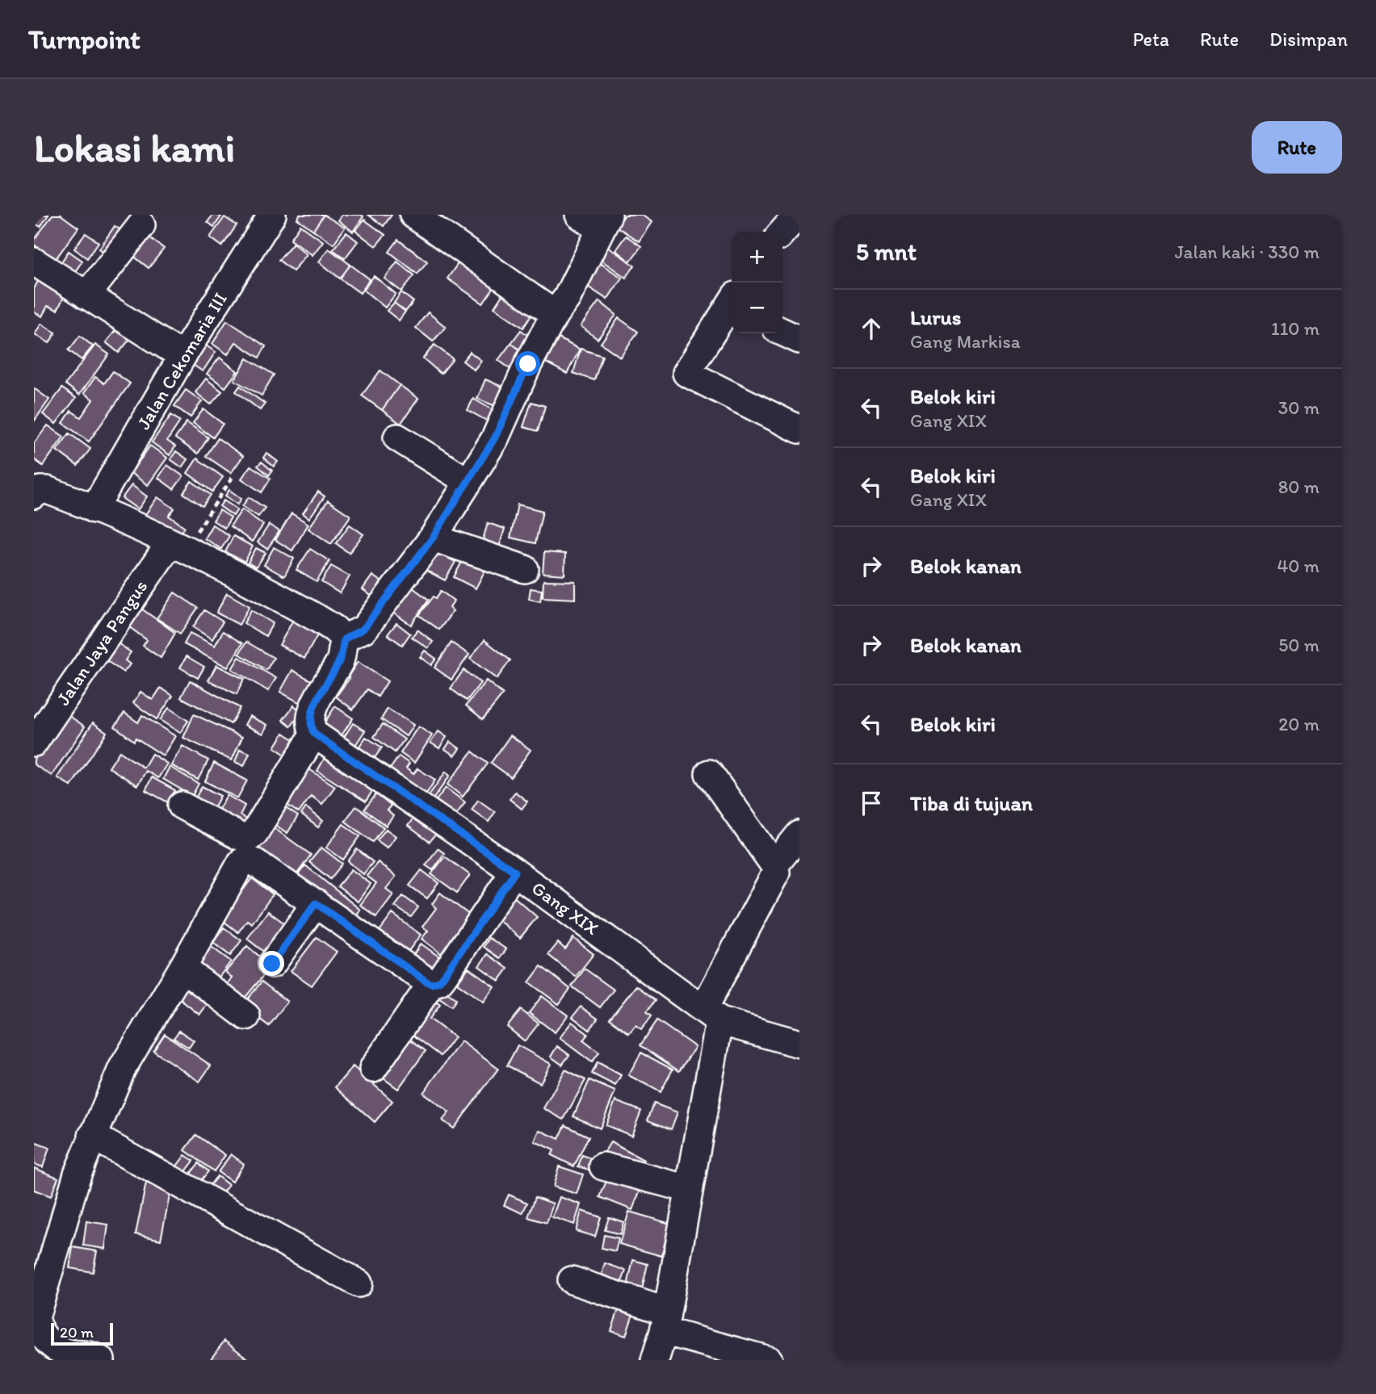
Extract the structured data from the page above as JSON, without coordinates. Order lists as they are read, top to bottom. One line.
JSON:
{"streets":{"street":["Jalan Cekomaria III","Jalan Jaya Pangus","Gang XIX"]},"scale_bar":"20 m","page":{"header":"Turnpoint","nav":["Peta","Rute","Disimpan"],"buttons":"Rute","title":"Lokasi kami","heading":["5 mnt","Jalan kaki · 330 m"],"map_buttons":["+","−"],"list":[["Lurus","Gang Markisa","110 m"],["Belok kiri","Gang XIX","30 m"],["Belok kiri","Gang XIX","80 m"],["Belok kanan","40 m"],["Belok kanan","50 m"],["Belok kiri","20 m"],"Tiba di tujuan"],"scale":"20 m"}}
